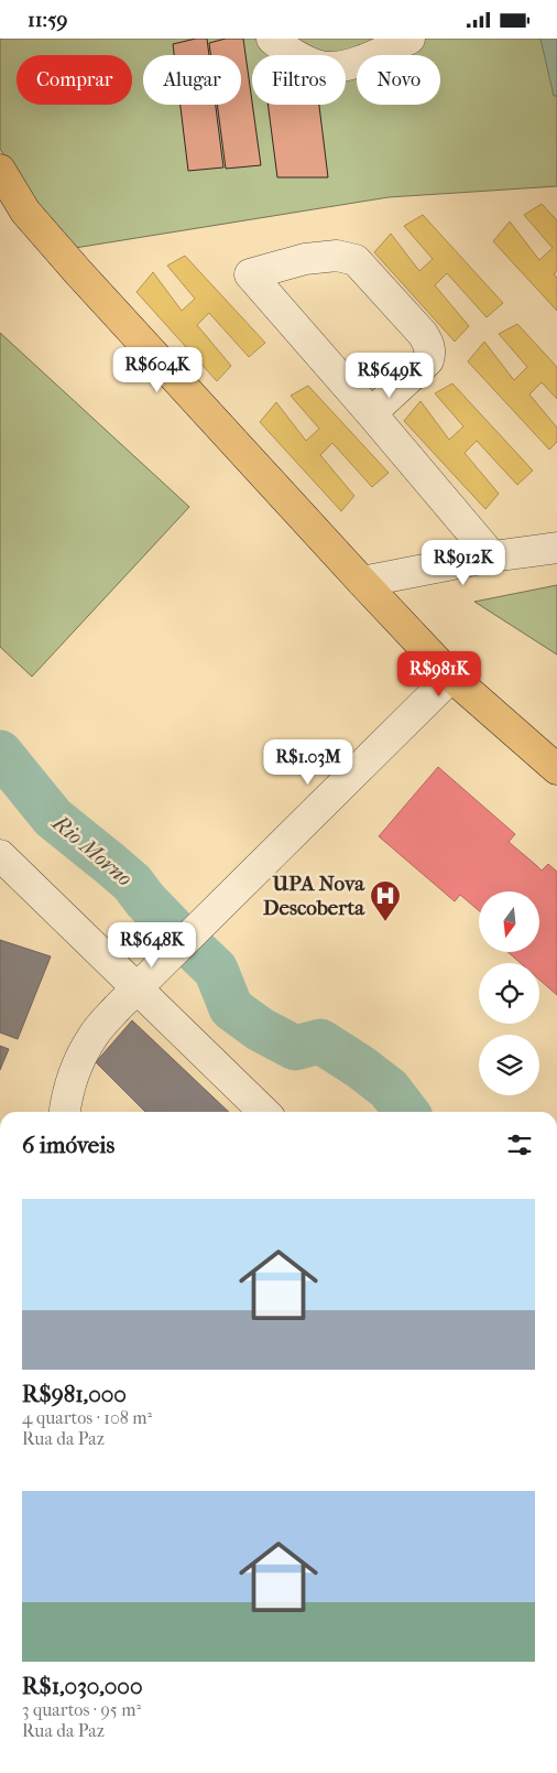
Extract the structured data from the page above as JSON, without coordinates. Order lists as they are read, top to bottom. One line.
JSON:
{"water":["Rio Morno"],"places":{"hospital":["UPA Nova Descoberta"]},"north":"bottom","page":{"status":"11:59","chip":["Comprar","Alugar","Filtros","Novo"],"price":["R$604K","R$649K","R$912K","R$981K","R$1.03M","R$648K"],"heading":"6 imóveis","list":[{"name":"R$981,000","note":"4 quartos · 108 m² · Rua da Paz"},{"name":"R$1,030,000","note":"3 quartos · 95 m² · Rua da Paz"}]}}
